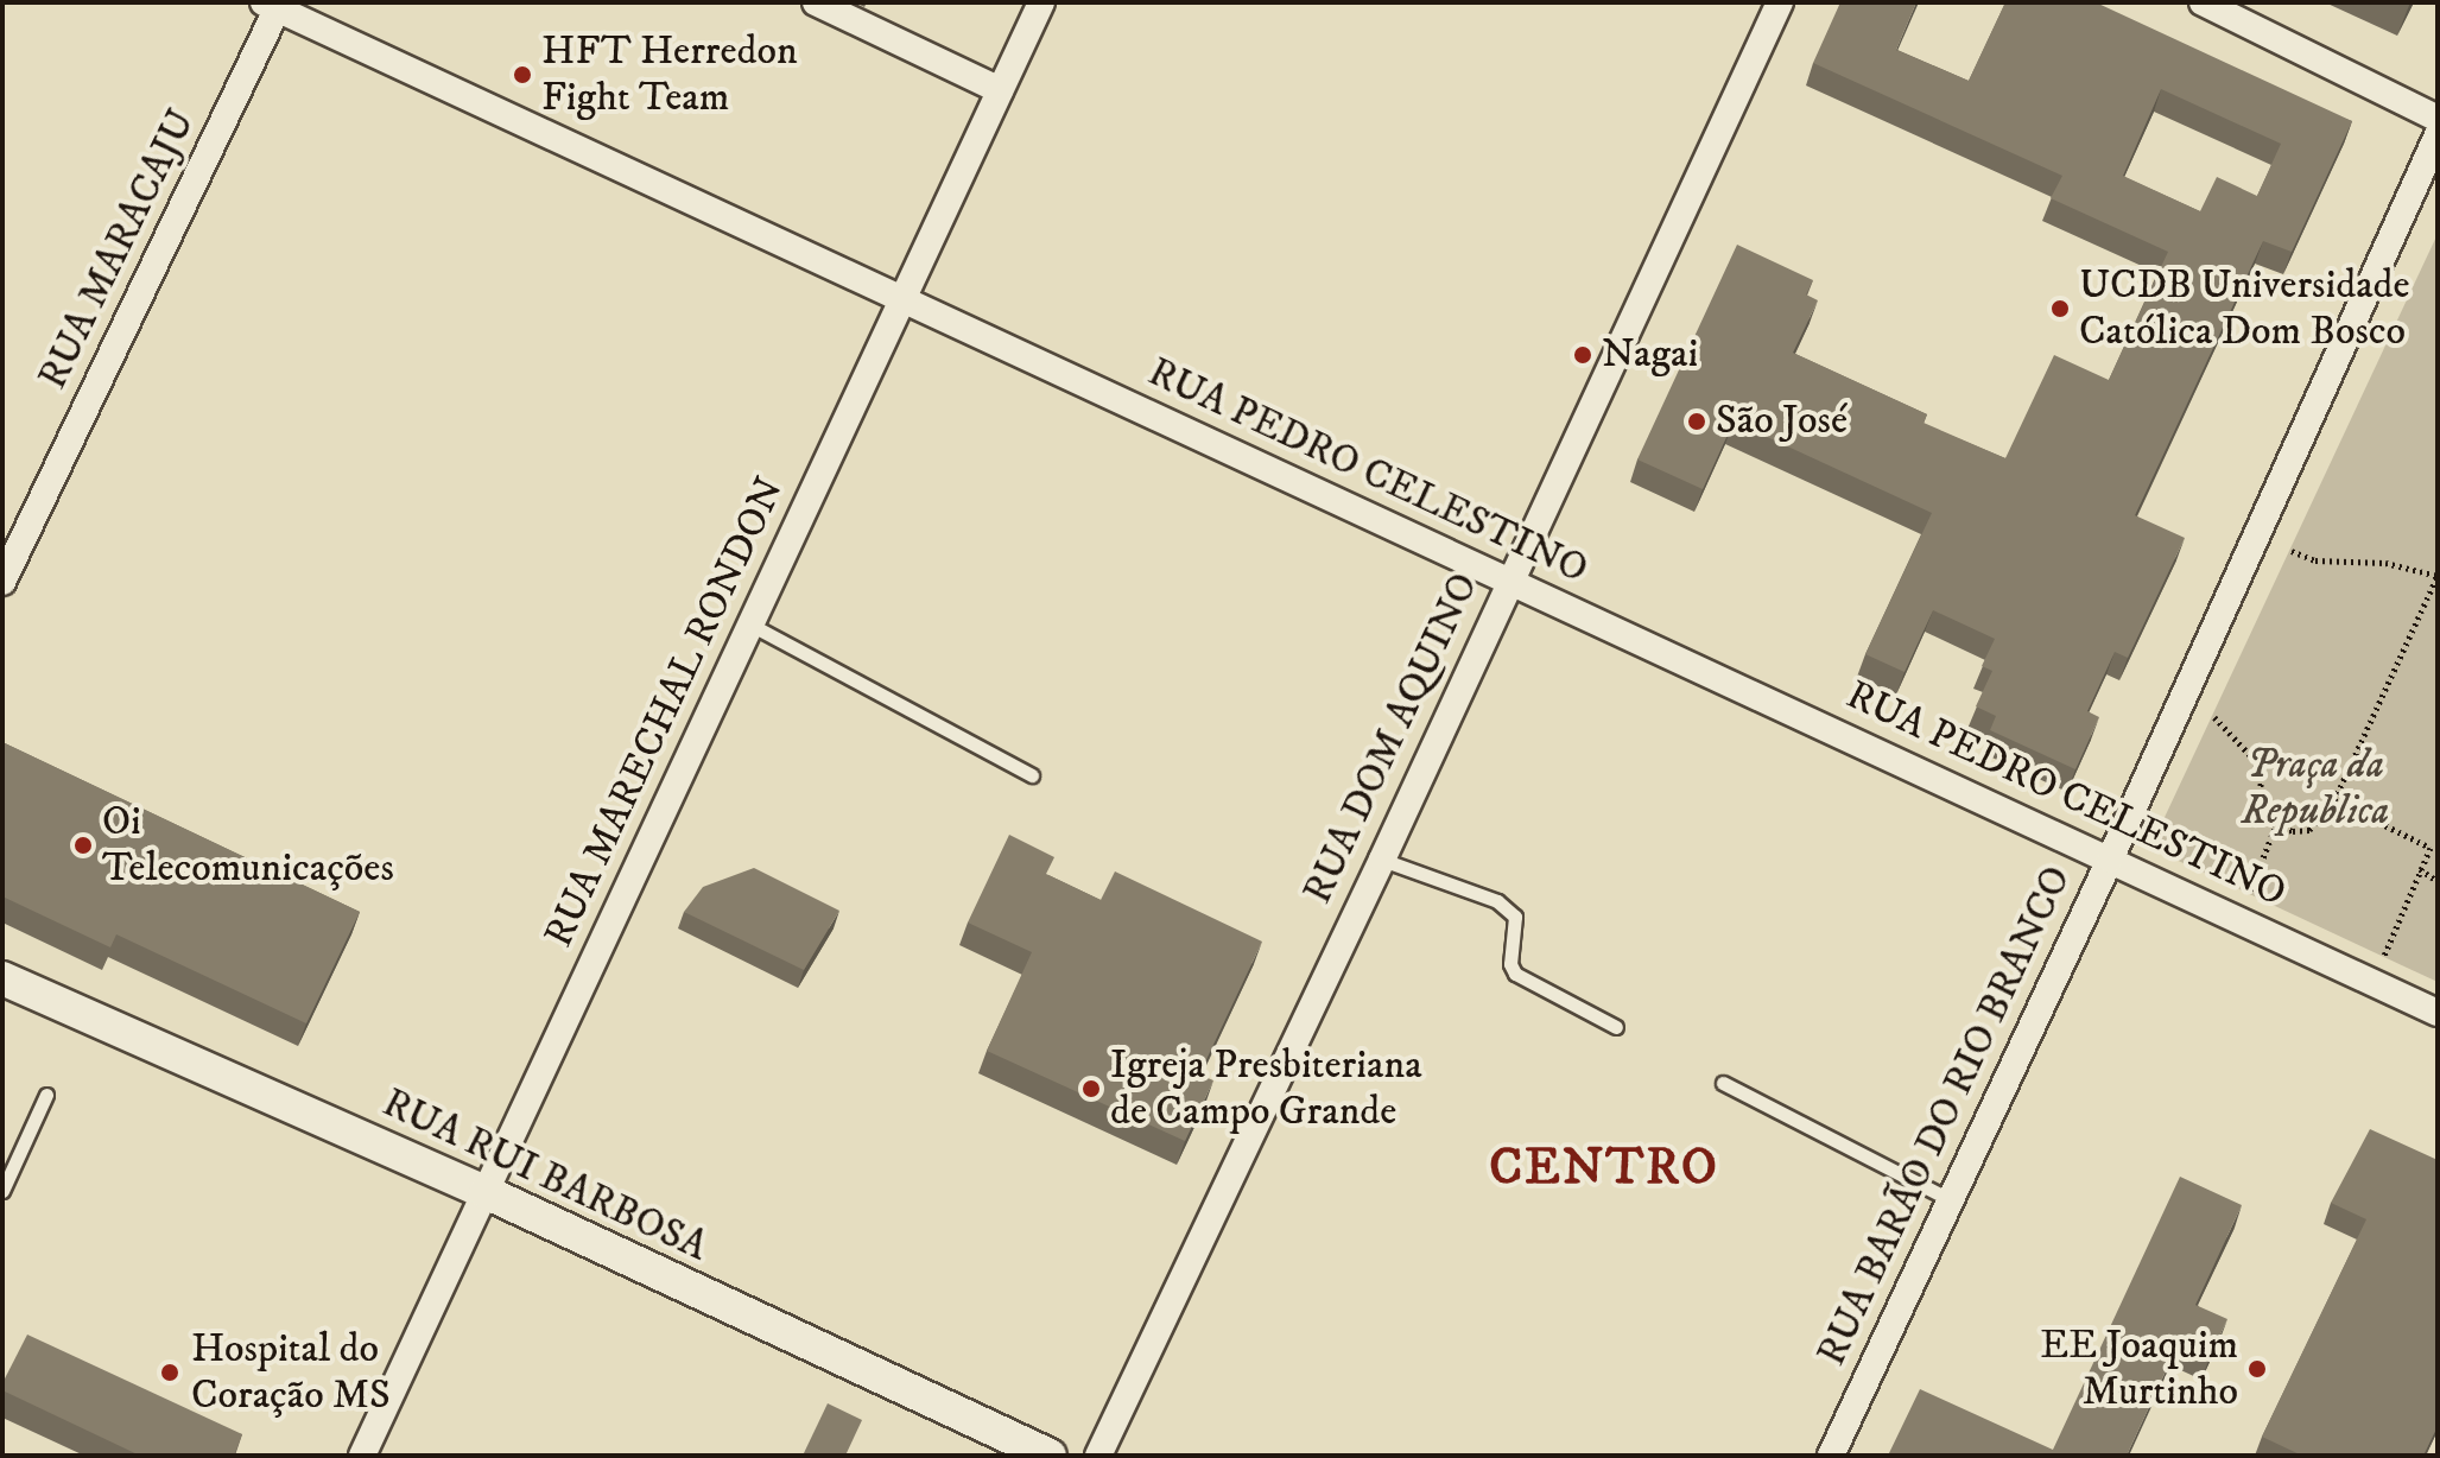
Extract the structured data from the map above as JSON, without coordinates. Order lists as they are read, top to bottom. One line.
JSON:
{"streets":{"street":["RUA MARACAJU","RUA PEDRO CELESTINO","RUA MARECHAL RONDON","RUA DOM AQUINO","RUA BARÃO DO RIO BRANCO","RUA RUI BARBOSA"]},"crossings":[["RUA MARACAJU","RUA PEDRO CELESTINO"],["RUA PEDRO CELESTINO","RUA MARECHAL RONDON"],["RUA PEDRO CELESTINO","RUA DOM AQUINO"],["RUA PEDRO CELESTINO","RUA BARÃO DO RIO BRANCO"],["RUA MARECHAL RONDON","RUA RUI BARBOSA"]],"districts":["CENTRO"],"parks":["Praça da Republica"],"places":["HFT Herredon Fight Team","UCDB Universidade Católica Dom Bosco","Nagai","São José","Oi Telecomunicações","Igreja Presbiteriana de Campo Grande","EE Joaquim Murtinho","Hospital do Coração MS"]}
